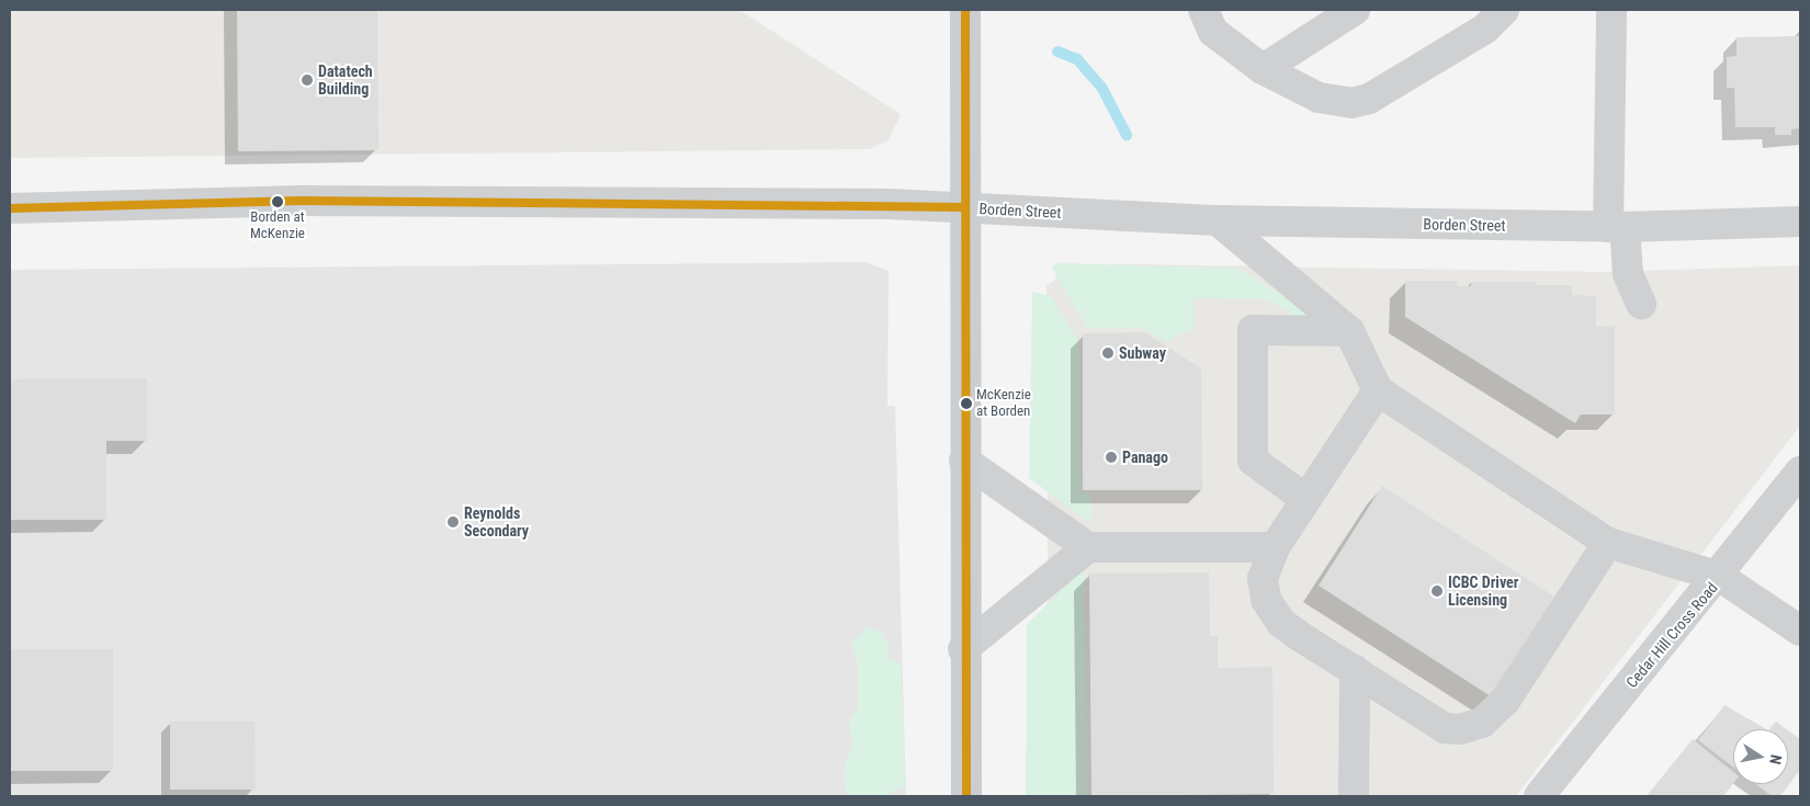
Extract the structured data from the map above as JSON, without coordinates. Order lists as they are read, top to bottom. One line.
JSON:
{"streets":{"street":["Borden Street","Cedar Hill Cross Road"]},"places":["Datatech Building","Borden at McKenzie","Subway","McKenzie at Borden","Panago","Reynolds Secondary","ICBC Driver Licensing"],"north":"right"}
